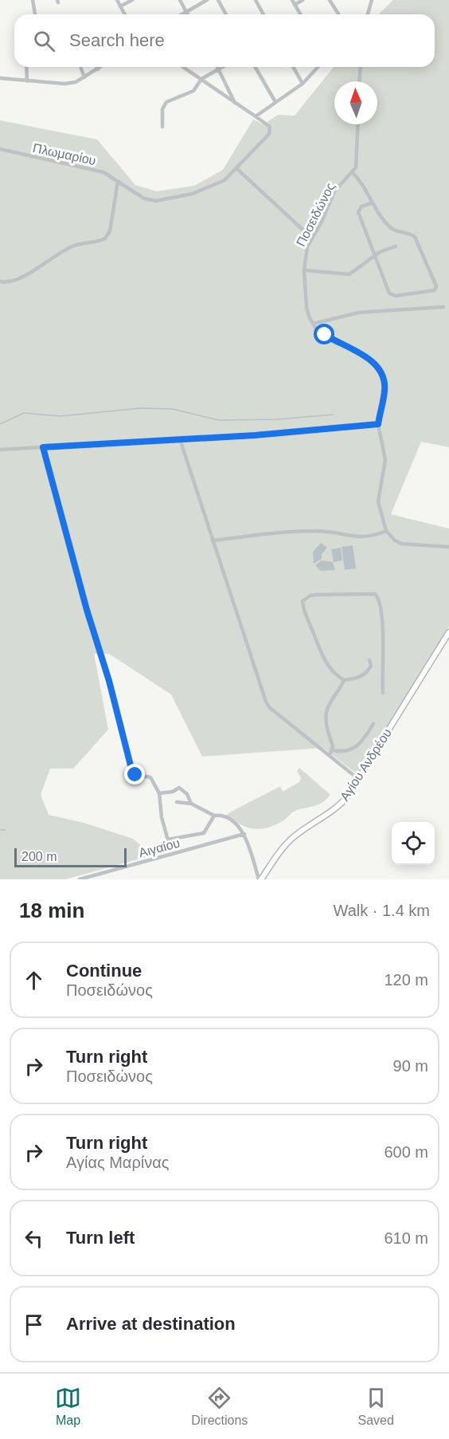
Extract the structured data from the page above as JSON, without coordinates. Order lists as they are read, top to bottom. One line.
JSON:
{"streets":{"main road":["Αγίου Ανδρέου"],"street":["Πλωμαρίου","Ποσειδώνος","Αιγαίου"]},"scale_bar":"200 m","north":"top","page":{"search":"Search here","scale":"200 m","heading":["18 min","Walk · 1.4 km"],"list":[["Continue","Ποσειδώνος","120 m"],["Turn right","Ποσειδώνος","90 m"],["Turn right","Αγίας Μαρίνας","600 m"],["Turn left","610 m"],"Arrive at destination"],"nav":["Map","Directions","Saved"]}}
